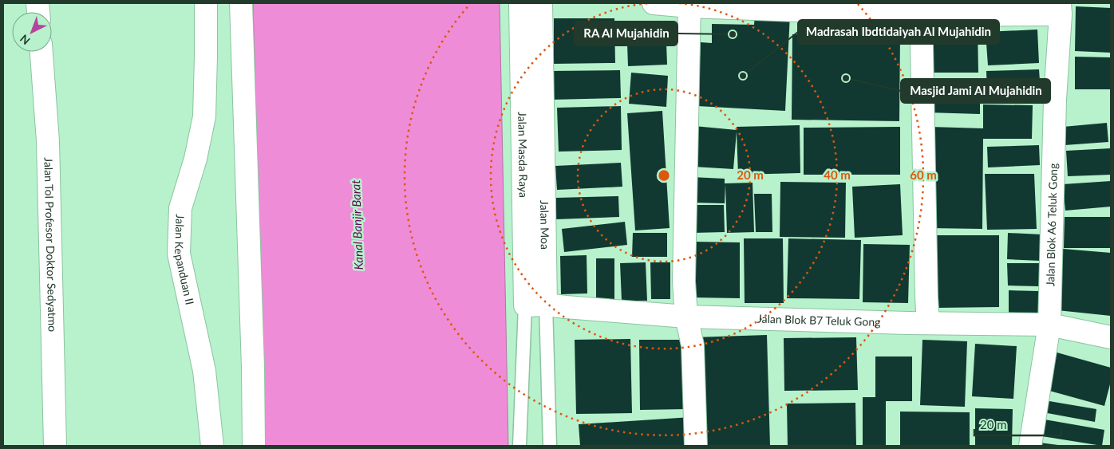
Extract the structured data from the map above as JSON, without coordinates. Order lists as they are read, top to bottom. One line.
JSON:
{"streets":{"main road":["Jalan Masda Raya","Jalan Moa","Jalan Blok A6 Teluk Gong","Jalan Tol Profesor Doktor Sedyatmo","Jalan Kepanduan II","Jalan Blok B7 Teluk Gong"]},"crossings":[["Jalan Masda Raya","Jalan Moa"],["Jalan Masda Raya","Jalan Blok B7 Teluk Gong"],["Jalan Moa","Jalan Blok B7 Teluk Gong"],["Jalan Blok A6 Teluk Gong","Jalan Blok B7 Teluk Gong"]],"water":["Kanal Banjir Barat"],"places":["RA Al Mujahidin","Madrasah Ibdtidaiyah Al Mujahidin","Masjid Jami Al Mujahidin"],"scale_bar":"20 m","north":"bottom left","rings":["20 m","40 m","60 m"]}
